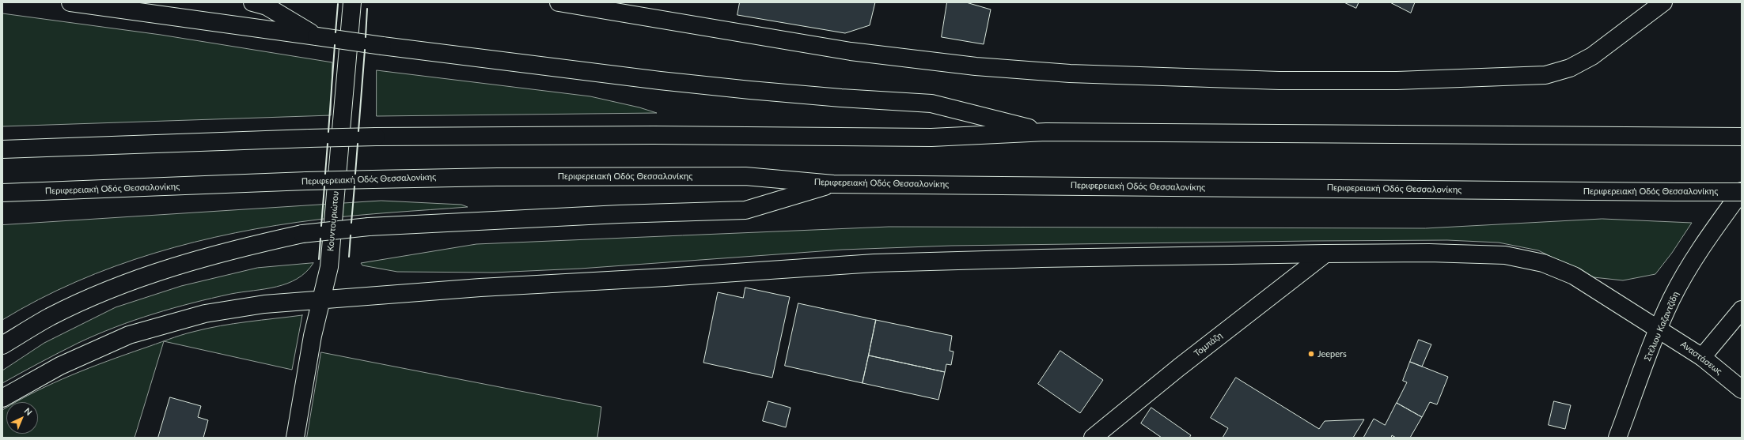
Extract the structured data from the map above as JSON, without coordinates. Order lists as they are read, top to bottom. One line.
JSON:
{"streets":{"main road":["Περιφερειακή Οδός Θεσσαλονίκης","Κουντουριώτου","Στέλιου Καζαντζίδη","Τομπάζη","Αναστάσεως"]},"crossings":[["Περιφερειακή Οδός Θεσσαλονίκης","Στέλιου Καζαντζίδη"],["Κουντουριώτου","Αναστάσεως"],["Στέλιου Καζαντζίδη","Αναστάσεως"],["Τομπάζη","Αναστάσεως"]],"places":["Jeepers"],"north":"top right"}
